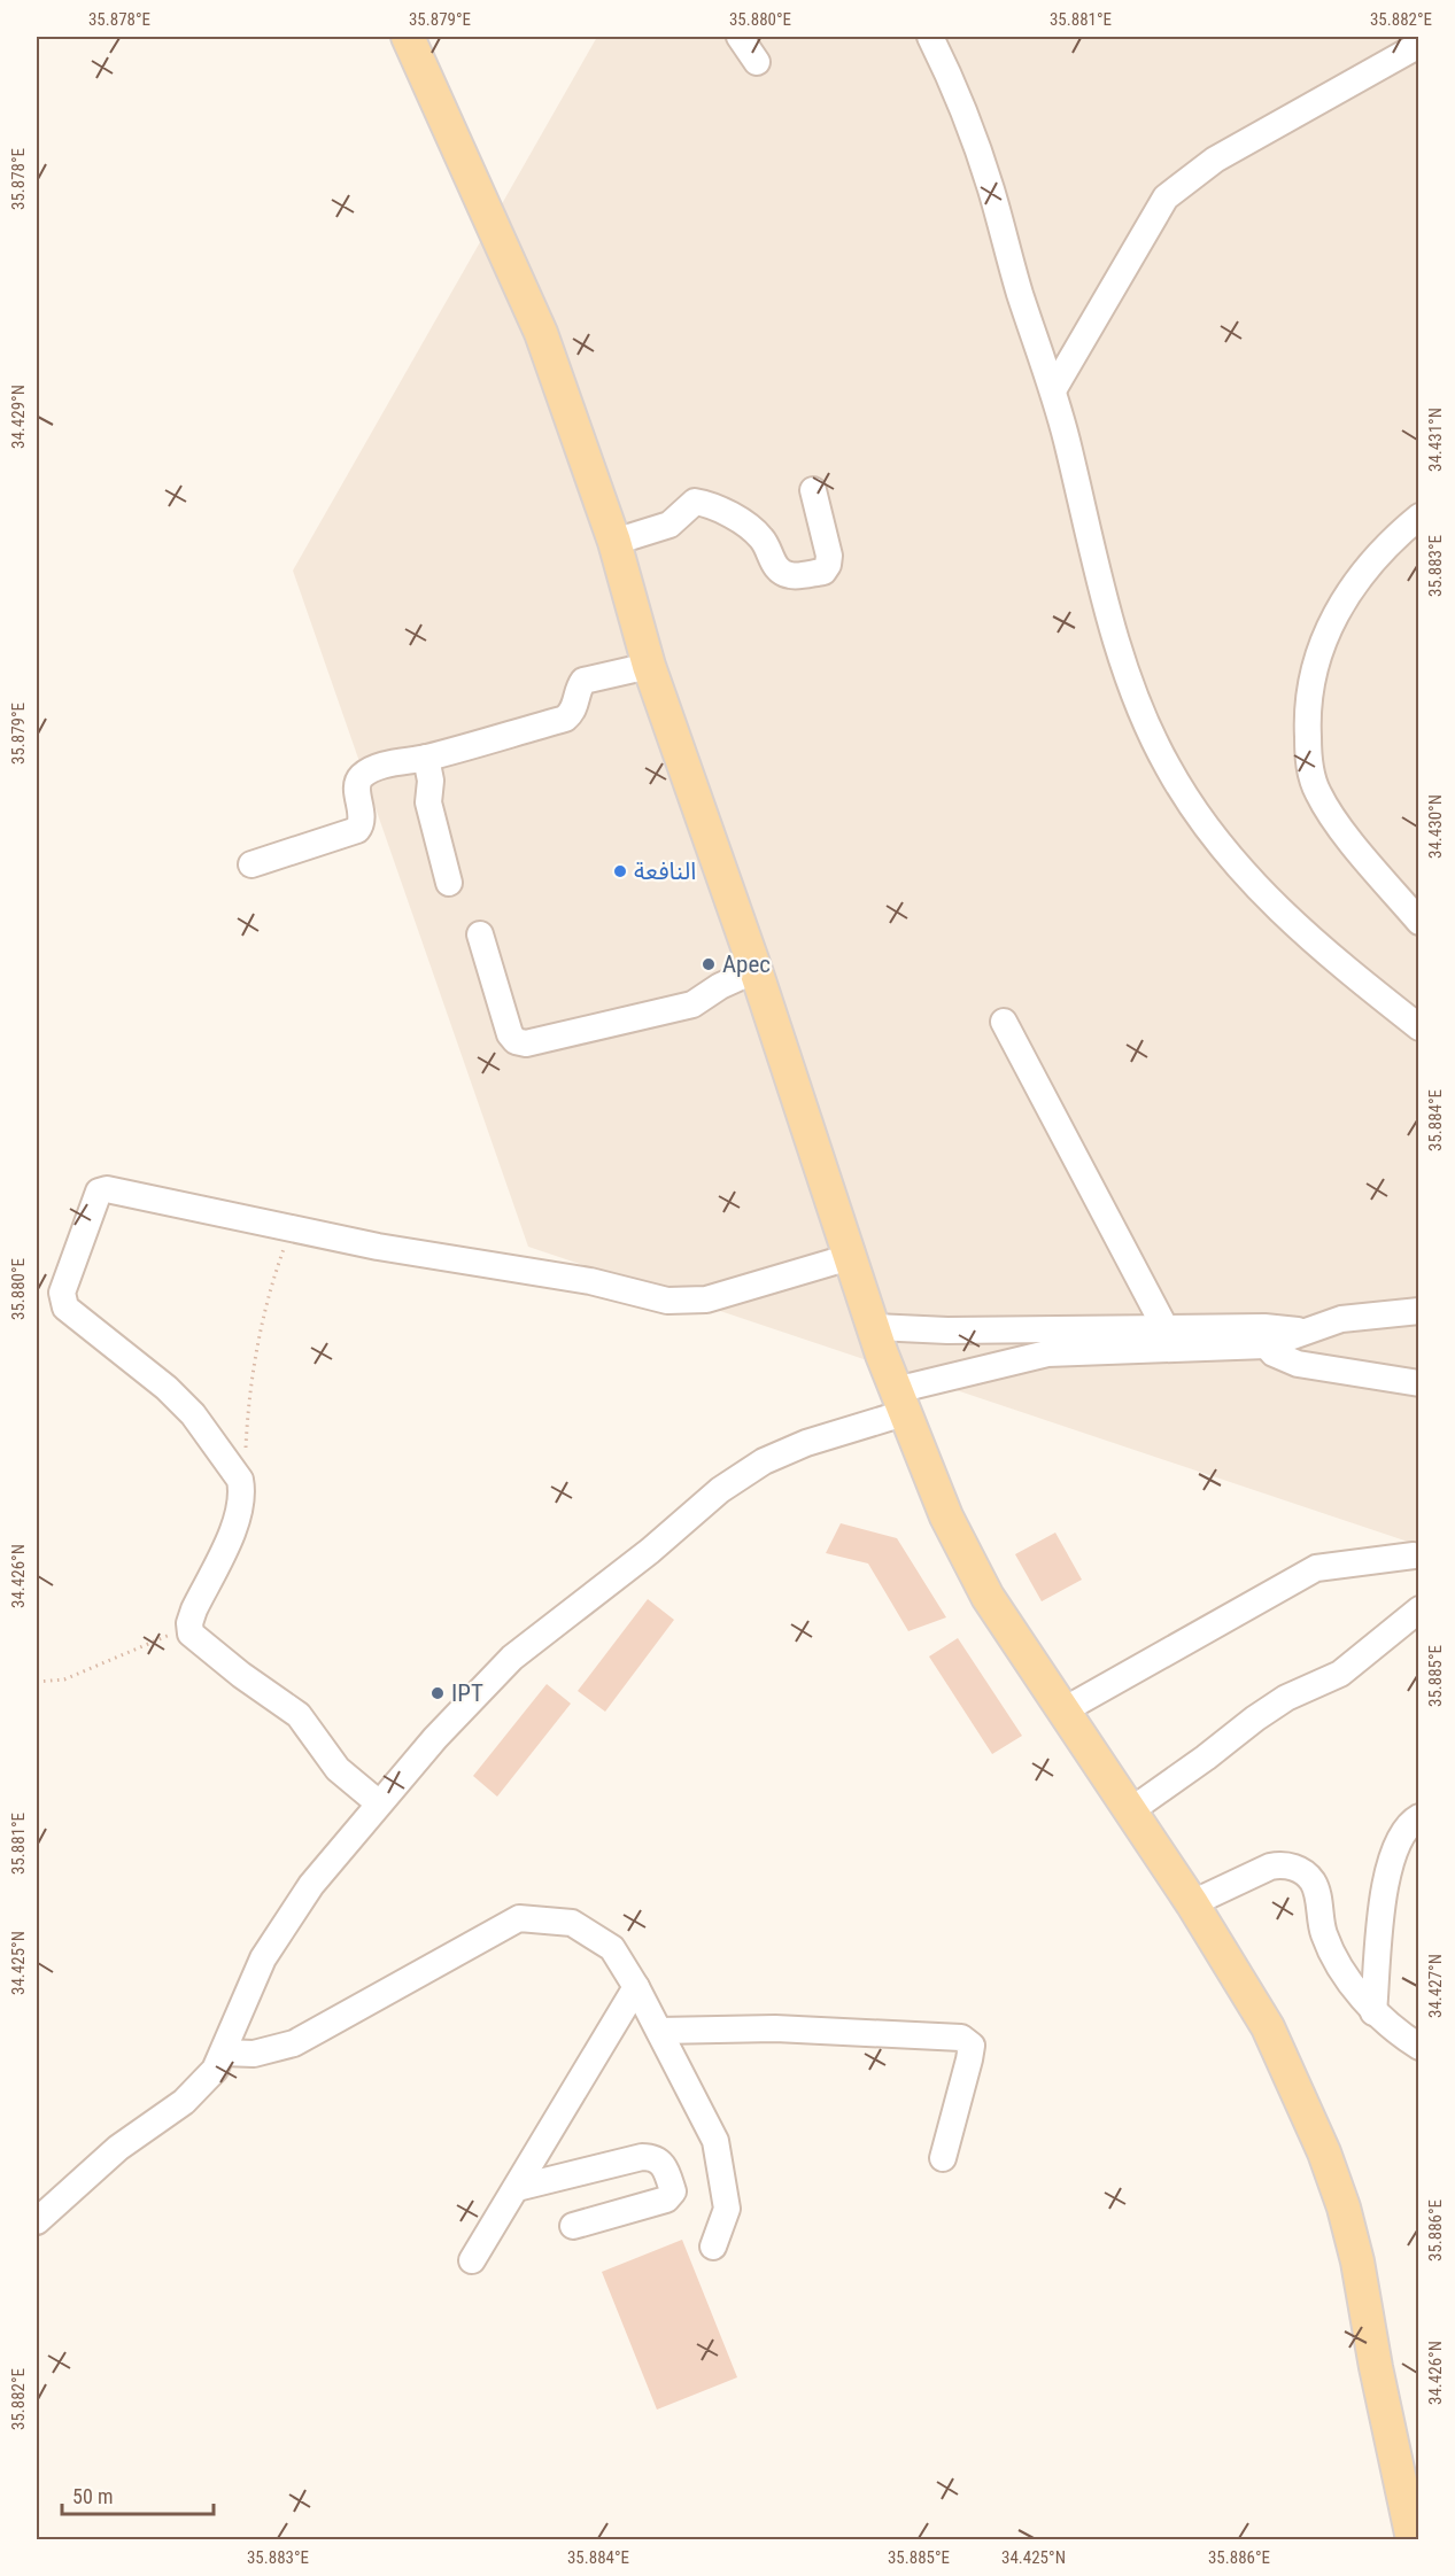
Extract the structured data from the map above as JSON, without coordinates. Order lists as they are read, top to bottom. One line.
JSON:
{"places":["النافعة","Apec","IPT"],"scale_bar":"50 m","coordinates":["35.878°E","35.879°E","35.880°E","35.881°E","35.882°E","34.429°N","34.431°N","35.883°E","34.430°N","35.884°E","34.426°N","35.885°E","34.425°N","34.427°N","35.886°E"]}
